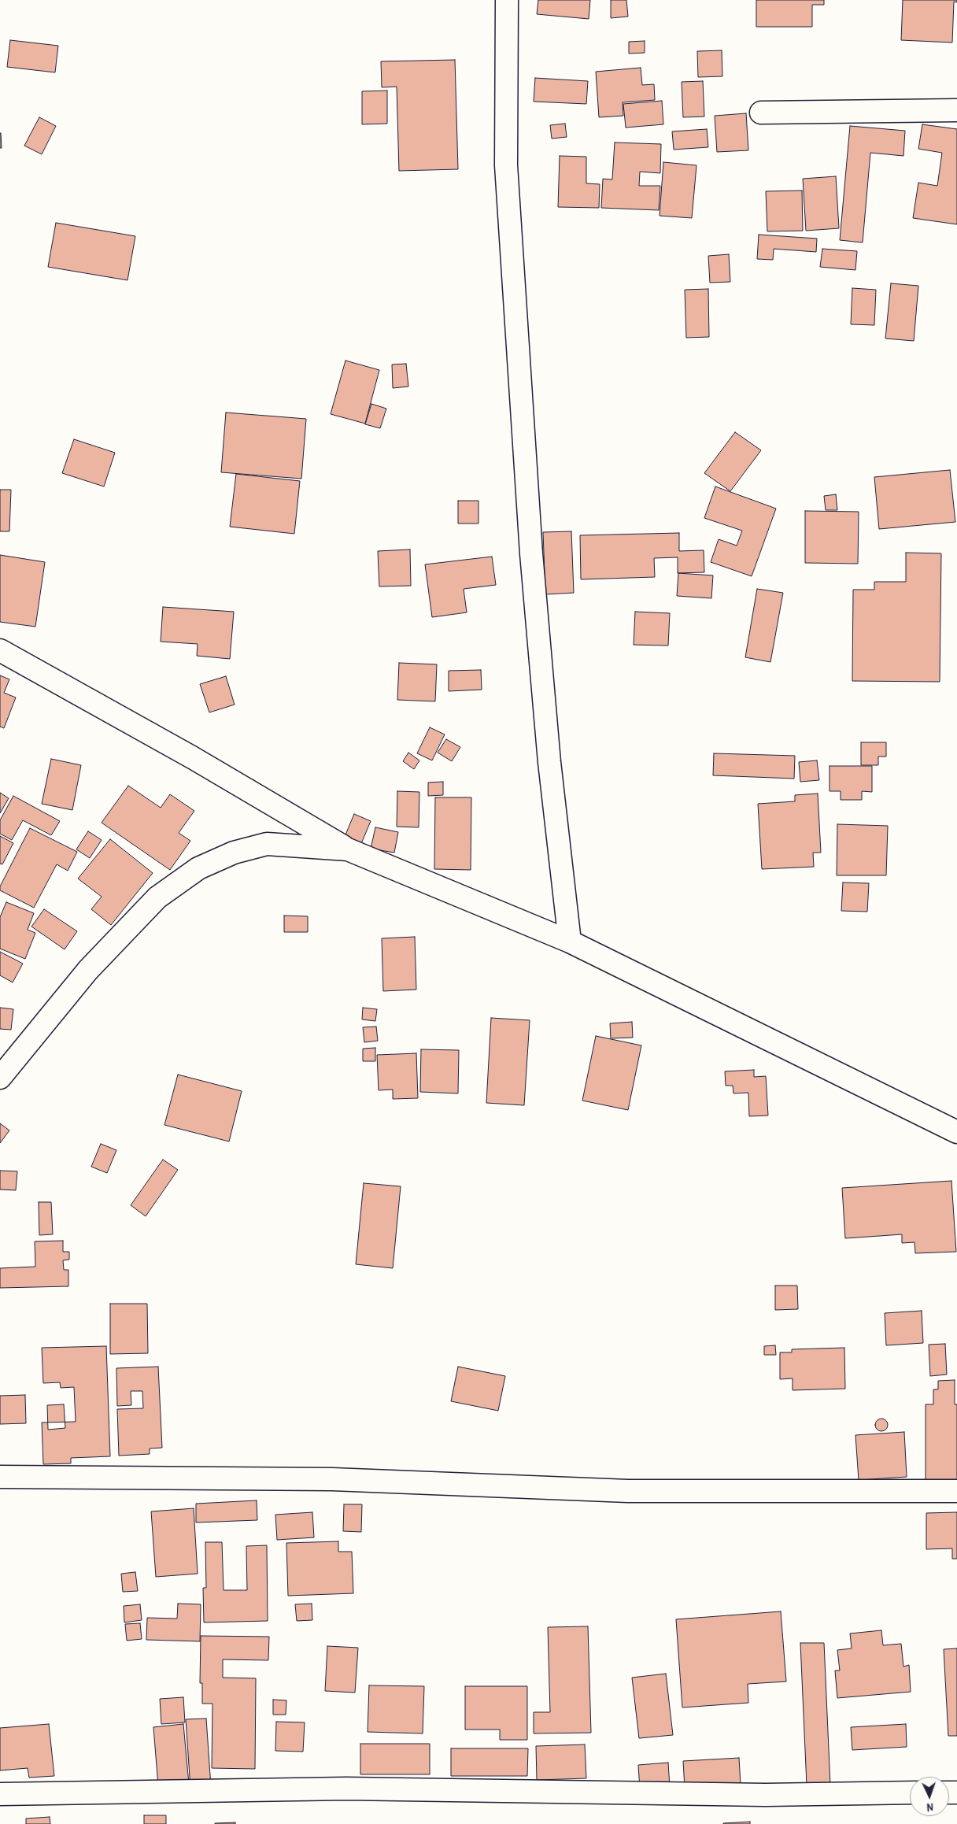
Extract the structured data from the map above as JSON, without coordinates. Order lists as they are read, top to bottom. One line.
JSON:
{"north":"bottom"}
